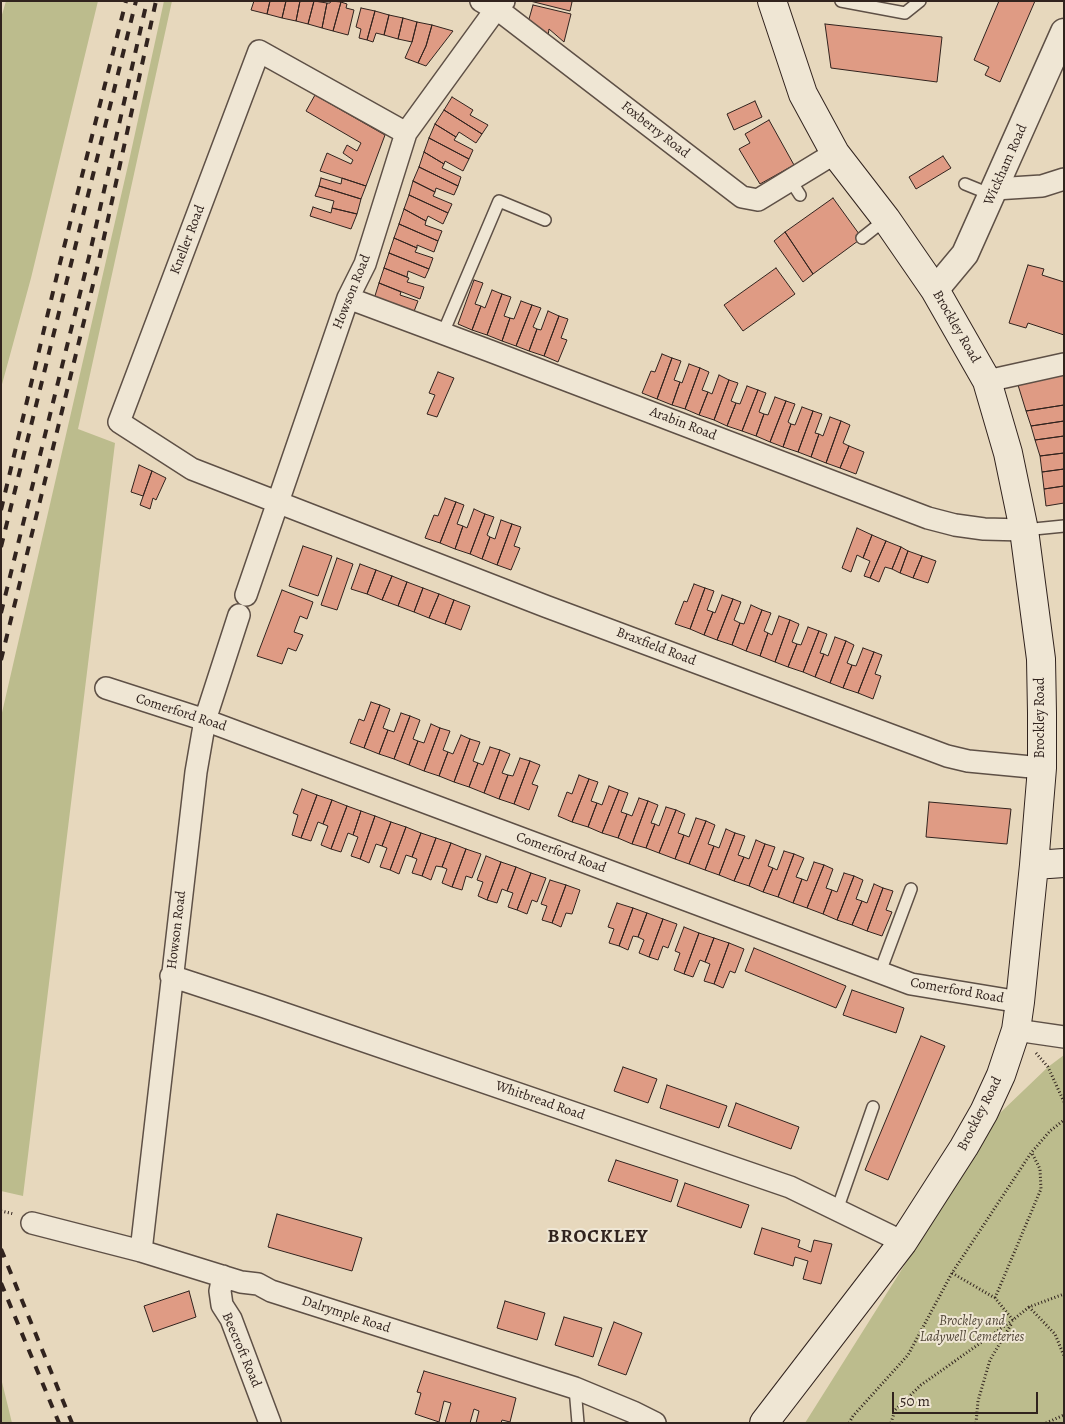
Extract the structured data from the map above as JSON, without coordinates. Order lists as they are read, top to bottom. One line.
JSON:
{"streets":{"main road":["Brockley Road"],"street":["Foxberry Road","Wickham Road","Kneller Road","Howson Road","Arabin Road","Braxfield Road","Comerford Road","Whitbread Road","Dalrymple Road","Beecroft Road"]},"crossings":[["Foxberry Road","Howson Road"],["Foxberry Road","Brockley Road"],["Wickham Road","Brockley Road"],["Kneller Road","Howson Road"],["Kneller Road","Braxfield Road"],["Howson Road","Arabin Road"],["Howson Road","Braxfield Road"],["Howson Road","Comerford Road"],["Howson Road","Whitbread Road"],["Howson Road","Dalrymple Road"],["Brockley Road","Arabin Road"],["Brockley Road","Braxfield Road"],["Brockley Road","Comerford Road"],["Brockley Road","Whitbread Road"],["Dalrymple Road","Beecroft Road"]],"districts":["BROCKLEY"],"parks":["Brockley and Ladywell Cemeteries"],"scale_bar":"50 m"}
